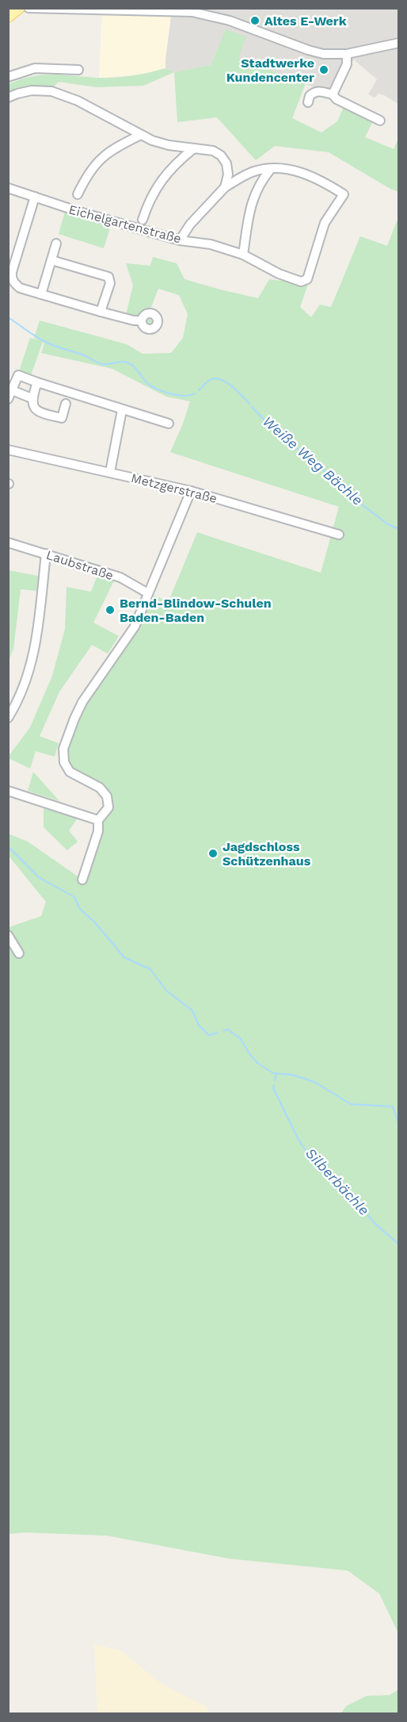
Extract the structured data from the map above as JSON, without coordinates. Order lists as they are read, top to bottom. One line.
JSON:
{"streets":{"street":["Eichelgartenstraße","Metzgerstraße","Laubstraße"]},"water":["Weiße Weg Bächle","Silberbächle"],"places":["Altes E-Werk","Stadtwerke Kundencenter","Bernd-Blindow-Schulen Baden-Baden","Jagdschloss Schützenhaus"]}
